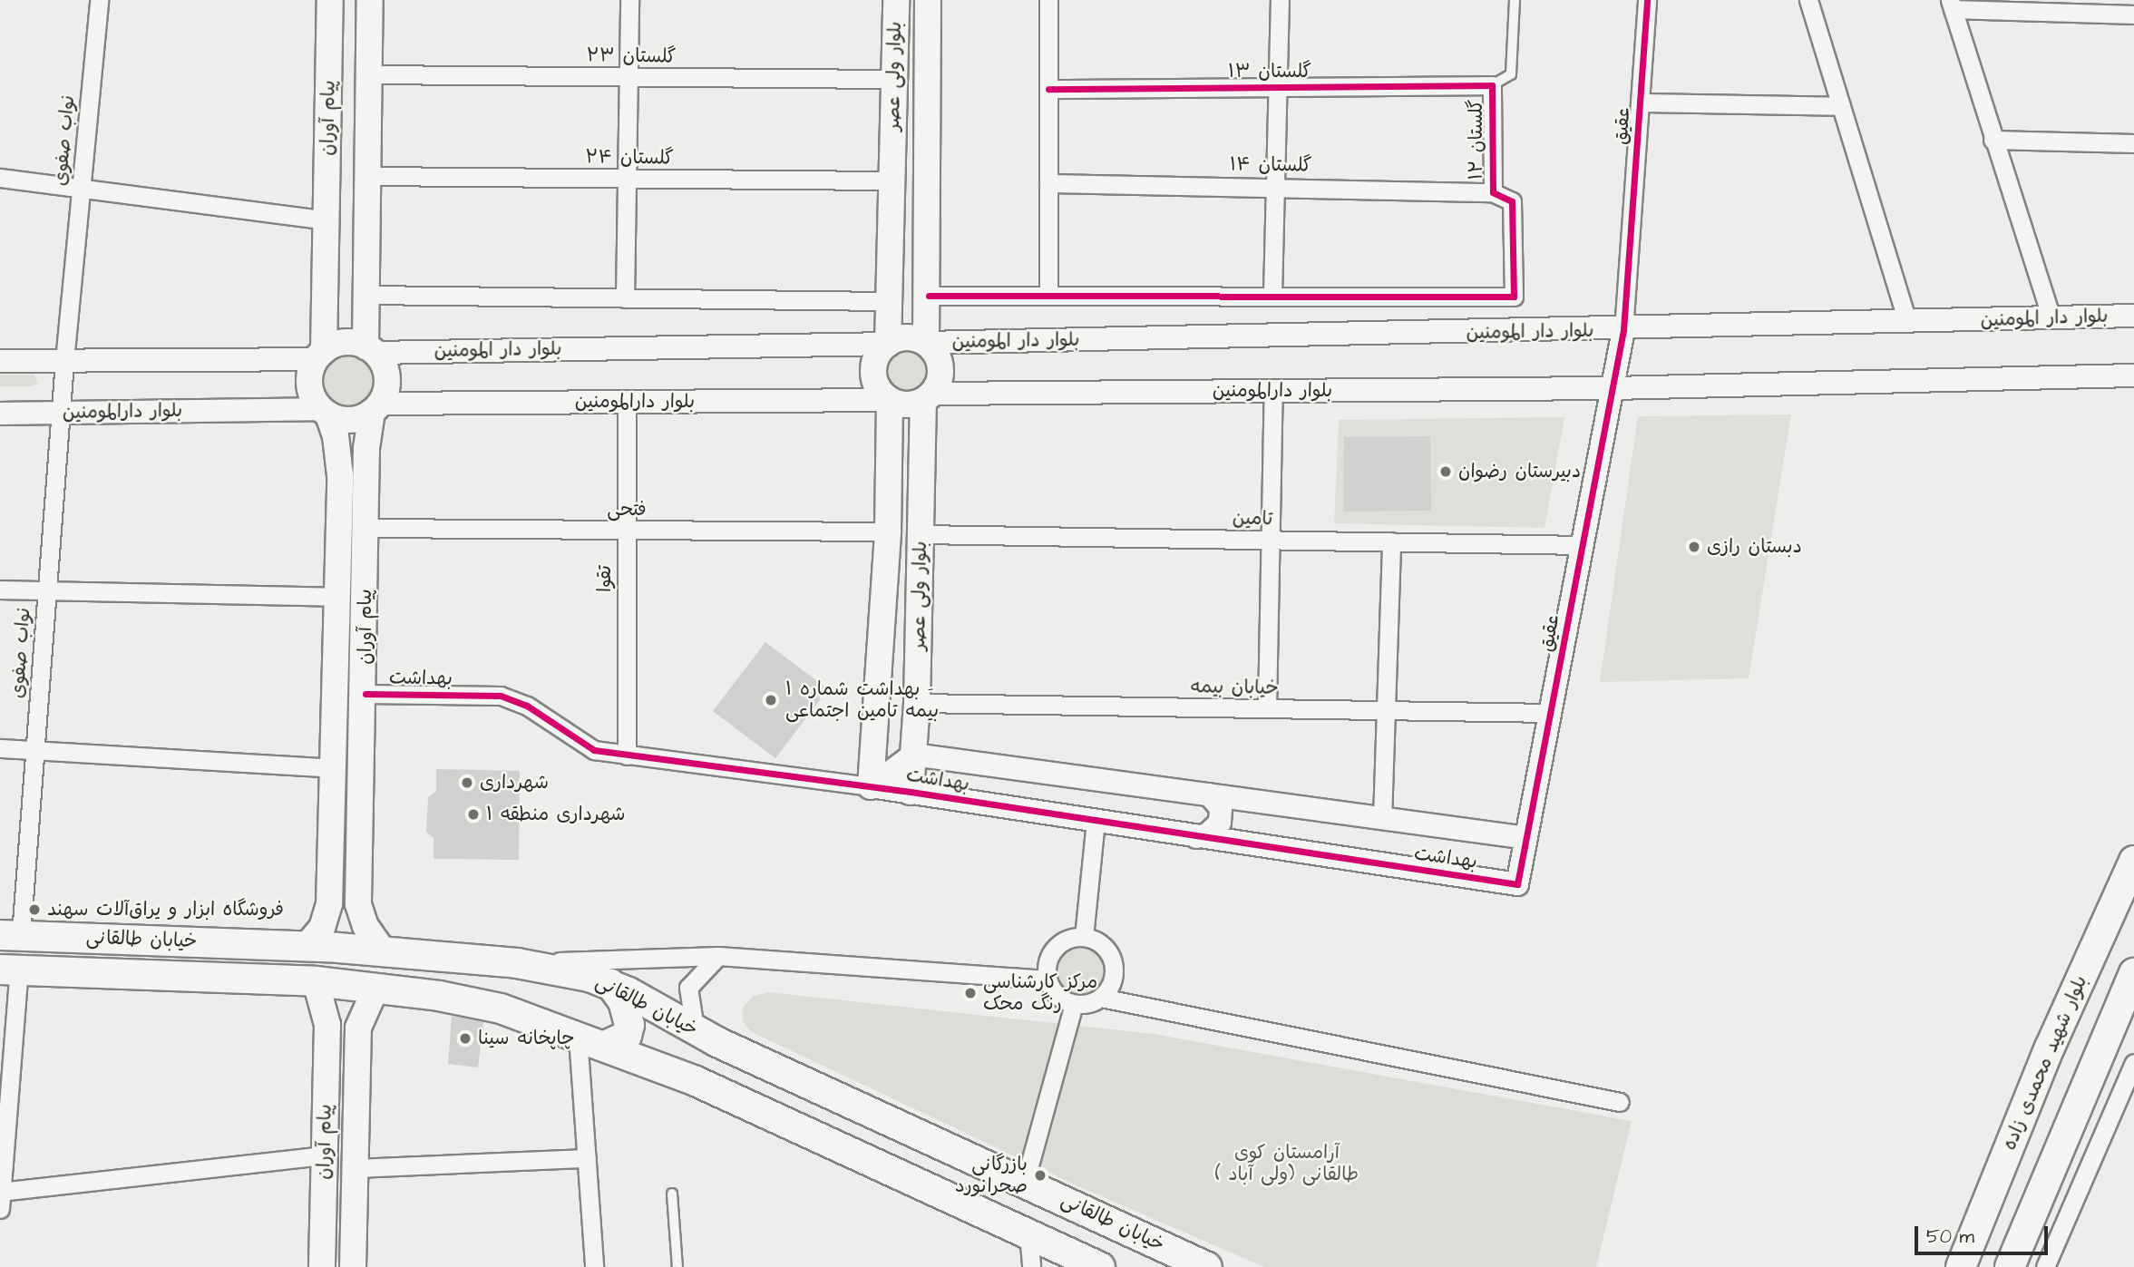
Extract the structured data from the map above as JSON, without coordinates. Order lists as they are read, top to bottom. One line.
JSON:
{"streets":{"main road":["بلوار ولی عصر","پیام آوران","خیابان طالقانی","بلوار شهید محمدی زاده"],"street":["گلستان ۲۳","گلستان ۱۳","عقیق","گلستان ۱۲","نواب صفوی","گلستان ۲۴","گلستان ۱۴","بلوار دار المومنین","بلوار دارالمومنین","فتحی","تامین","تقوا","بهداشت","خیابان بیمه"]},"crossings":[["گلستان ۲۳","بلوار ولی عصر"],["گلستان ۲۳","پیام آوران"],["گلستان ۱۳","گلستان ۱۲"],["بلوار ولی عصر","گلستان ۲۴"],["بلوار ولی عصر","بلوار دار المومنین"],["بلوار ولی عصر","بلوار دارالمومنین"],["بلوار ولی عصر","فتحی"],["بلوار ولی عصر","تامین"],["بلوار ولی عصر","بهداشت"],["بلوار ولی عصر","خیابان بیمه"],["پیام آوران","گلستان ۲۴"],["پیام آوران","بلوار دار المومنین"],["پیام آوران","بلوار دارالمومنین"],["پیام آوران","فتحی"],["پیام آوران","بهداشت"],["پیام آوران","خیابان طالقانی"],["عقیق","بلوار دار المومنین"],["عقیق","بلوار دارالمومنین"],["عقیق","تامین"],["عقیق","بهداشت"],["عقیق","خیابان بیمه"],["گلستان ۱۲","گلستان ۱۴"],["نواب صفوی","بلوار دارالمومنین"],["نواب صفوی","خیابان طالقانی"],["بلوار دار المومنین","بلوار دارالمومنین"],["بلوار دارالمومنین","تقوا"],["فتحی","تقوا"],["تقوا","بهداشت"]],"parks":["آرامستان کوی طالقانی (ولی آباد )"],"places":["دبیرستان رضوان","دبستان رازی","بهداشت شماره ۱ - بیمه تامین اجتماعی","شهرداری","شهرداری منطقه ۱","فروشگاه ابزار و یراق‌آلات‌ سهند","مرکز کارشناسی رنگ محک","چاپخانه سینا","بازرگانی صحرانورد"],"scale_bar":"50 m"}
